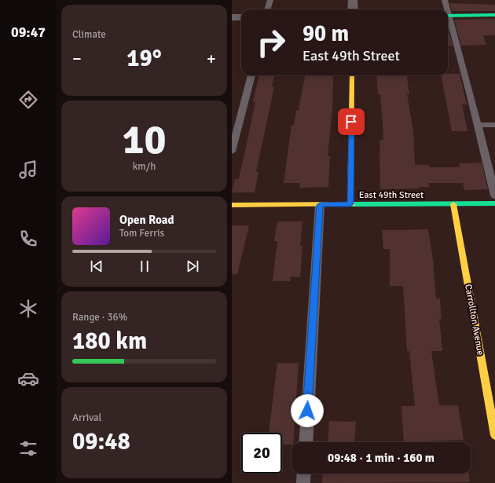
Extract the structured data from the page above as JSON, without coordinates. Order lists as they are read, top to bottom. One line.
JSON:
{"streets":{"street":["East 49th Street","Carrollton Avenue"]},"crossings":[["East 49th Street","Carrollton Avenue"]],"page":{"tabs":"09:47","tile":["Climate",["10","km/h"],["Range · 36%","180 km"],["Arrival","09:48"]],"turn":["90 m","East 49th Street"],"heat":["−","19°","+"],"song":["Open Road","Tom Ferris"],"limit":"20","trip":"09:48 · 1 min · 160 m"}}
